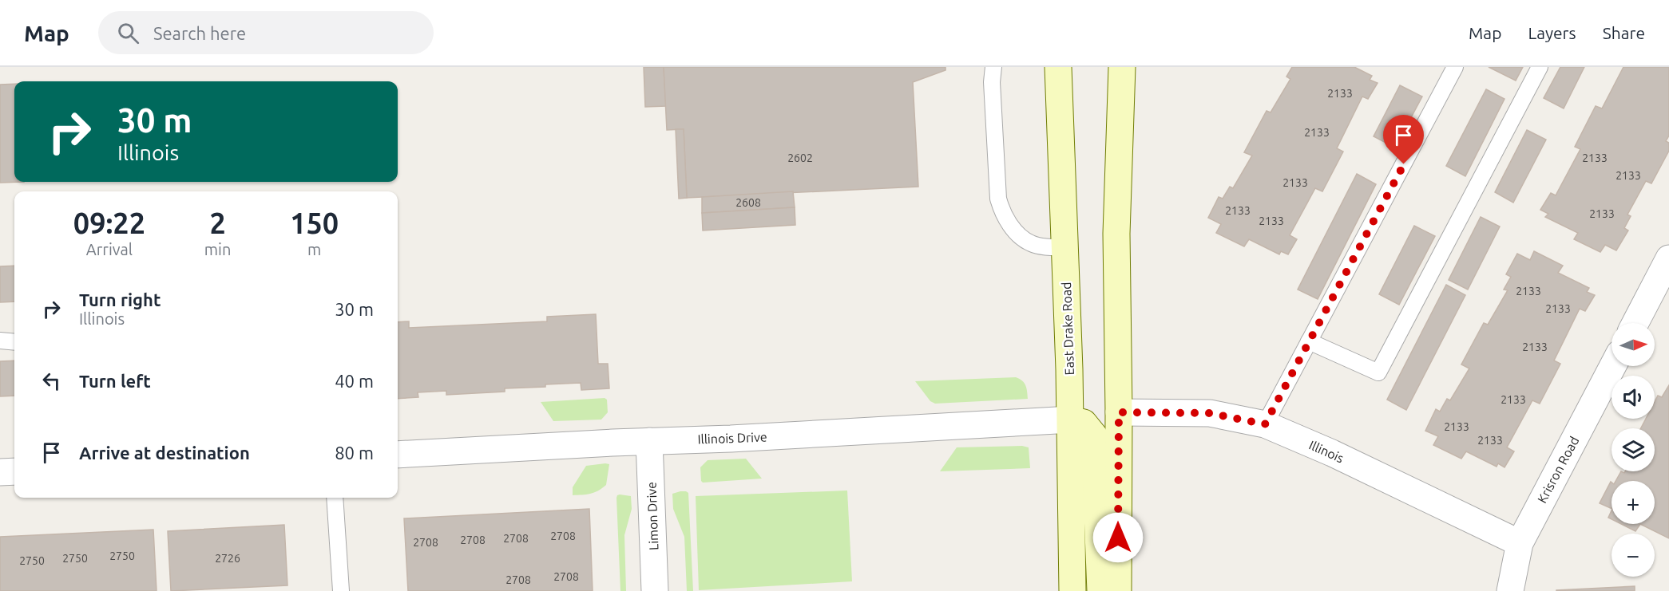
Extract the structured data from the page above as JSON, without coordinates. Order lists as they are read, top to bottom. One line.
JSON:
{"streets":{"main road":["East Drake Road"],"street":["Illinois Drive","Illinois","Krisron Road","Limon Drive"]},"crossings":[["East Drake Road","Illinois Drive"],["Illinois Drive","Limon Drive"],["Illinois","Krisron Road"]],"house_numbers":["2133","2133","2602","2133","2133","2133","2608","2133","2133","2133","2133","2133","2133","2133","2133","2133","2708","2708","2708","2708","2750","2750","2726","2750","2708","2708"],"north":"right","page":{"header":"Map","search":"Search here","nav":["Map","Layers","Share"],"turn":["30 m","Illinois"],"eta":["09:22","Arrival","2","min","150","m"],"list":[{"name":"Turn right","note":"Illinois","value":"30 m"},{"name":"Turn left","value":"40 m"},{"name":"Arrive at destination","value":"80 m"}],"map_buttons":["+","−"]}}
